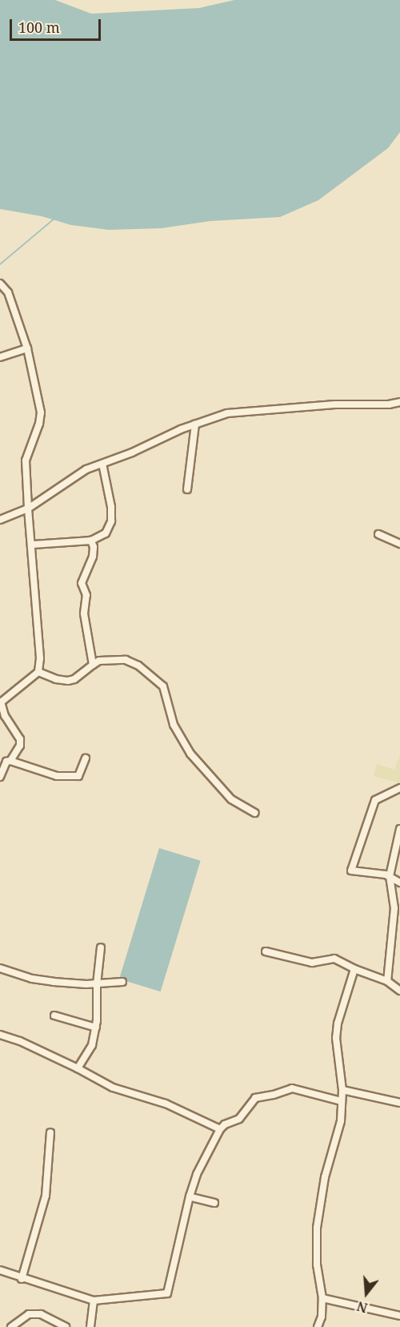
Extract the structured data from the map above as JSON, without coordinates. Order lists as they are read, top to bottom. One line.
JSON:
{"scale_bar":"100 m","north":"bottom"}
